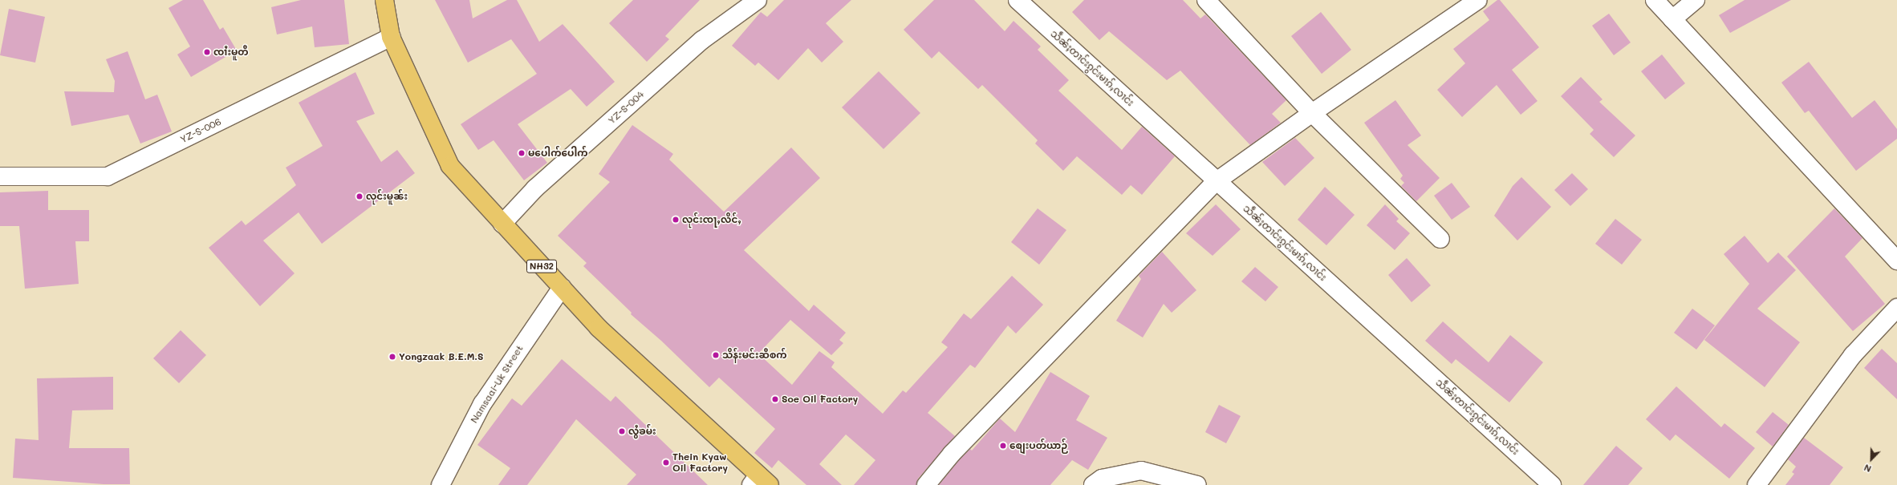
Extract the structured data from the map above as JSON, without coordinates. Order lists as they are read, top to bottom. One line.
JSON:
{"streets":{"highway":["NH32"],"street":["သဵၼ်ႈတၢင်းၵွင်းမၢၵ်ႇလၢင်း","YZ-S-004","YZ-S-006","Namsaai-Uk Street"]},"crossings":[["YZ-S-004","NH32"],["YZ-S-006","NH32"],["NH32","Namsaai-Uk Street"]],"places":["ၸၢႆးမူတီ","မပေါက်ပေါက်","လုင်းမူၼ်း","လုင်းၸႃႇလိင်ႇ","သိန်းမင်းဆီစက်","Yongzaak B.E.M.S","Soe Oil Factory","လွႆၶမ်း","စျေးပတ်ယာဉ်","Thein Kyaw Oil Factory"],"north":"bottom left"}
